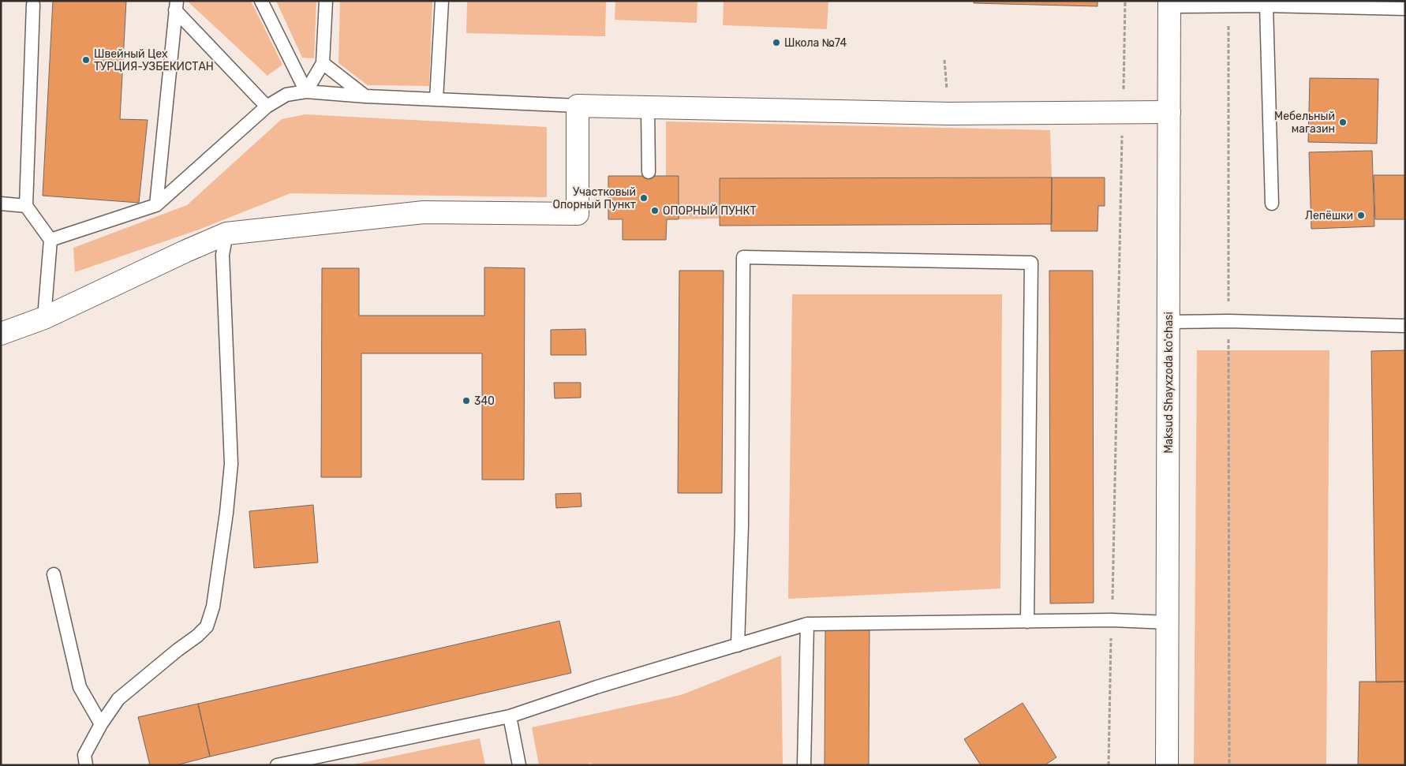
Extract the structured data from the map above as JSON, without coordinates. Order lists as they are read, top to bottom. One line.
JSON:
{"streets":{"street":["Maksud Shayxzoda ko'chasi"]},"places":["Школа №74","Швейный Цех ТУРЦИЯ-УЗБЕКИСТАН","Мебельный магазин","Участковый Опорный Пункт","ОПОРНЫЙ ПУНКТ","Лепёшки","340"]}
